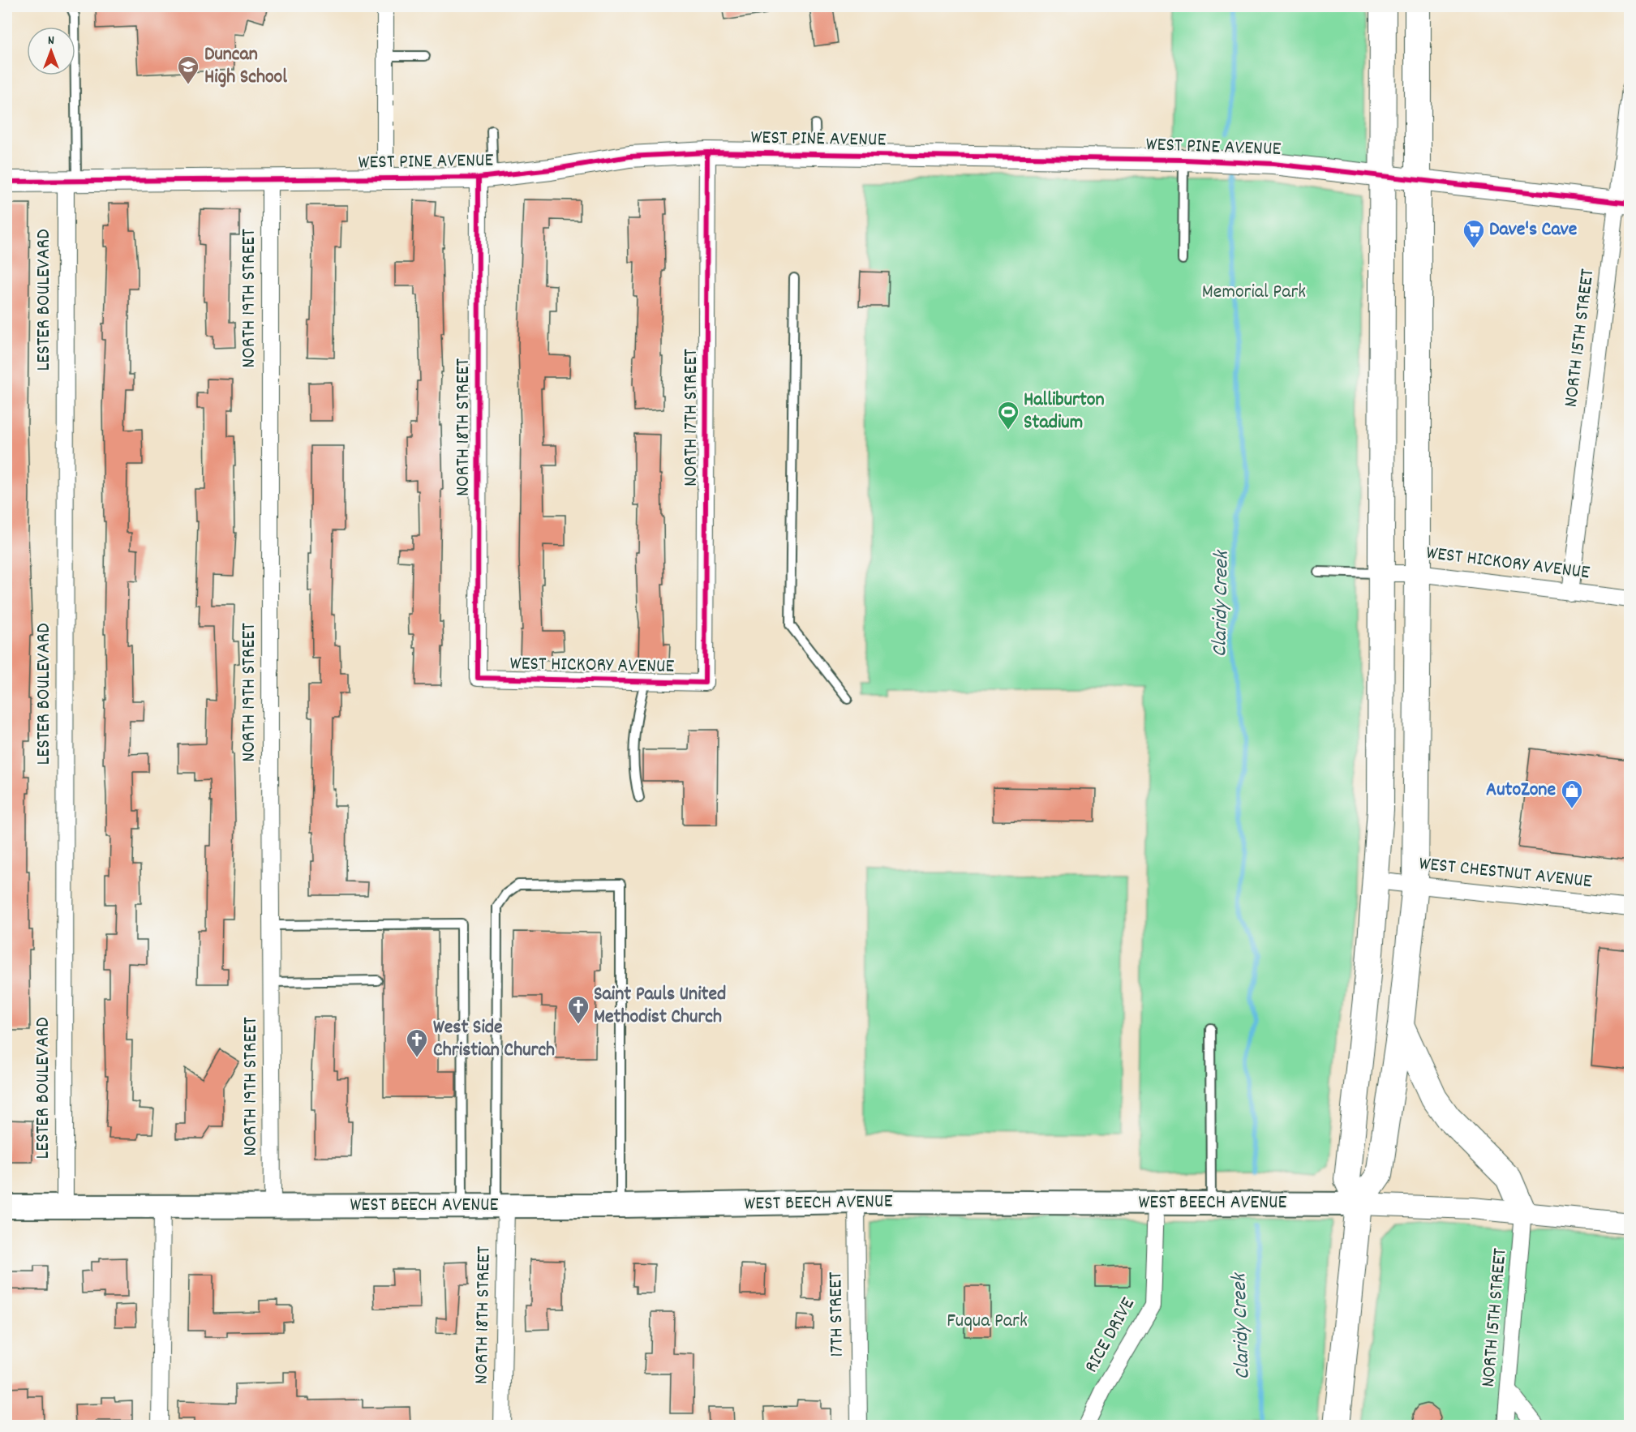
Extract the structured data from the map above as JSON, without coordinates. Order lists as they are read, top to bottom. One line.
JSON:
{"streets":{"main road":["WEST BEECH AVENUE"],"street":["WEST PINE AVENUE","NORTH 19TH STREET","LESTER BOULEVARD","NORTH 15TH STREET","NORTH 17TH STREET","NORTH 18TH STREET","WEST HICKORY AVENUE","WEST CHESTNUT AVENUE","17TH STREET","RICE DRIVE"]},"crossings":[["WEST PINE AVENUE","NORTH 19TH STREET"],["WEST PINE AVENUE","LESTER BOULEVARD"],["WEST PINE AVENUE","NORTH 15TH STREET"],["WEST PINE AVENUE","NORTH 17TH STREET"],["WEST PINE AVENUE","NORTH 18TH STREET"],["NORTH 19TH STREET","WEST BEECH AVENUE"],["LESTER BOULEVARD","WEST BEECH AVENUE"],["NORTH 15TH STREET","WEST HICKORY AVENUE"],["NORTH 15TH STREET","WEST BEECH AVENUE"],["NORTH 17TH STREET","WEST HICKORY AVENUE"],["NORTH 18TH STREET","WEST HICKORY AVENUE"],["NORTH 18TH STREET","WEST BEECH AVENUE"],["WEST BEECH AVENUE","17TH STREET"],["WEST BEECH AVENUE","RICE DRIVE"]],"water":["Claridy Creek"],"parks":["Memorial Park","Fuqua Park"],"places":{"school or university":["Duncan High School"],"supermarket":["Dave's Cave"],"sports":["Halliburton Stadium"],"shop":["AutoZone"],"church":["Saint Pauls United Methodist Church","West Side Christian Church"]},"north":"top"}
